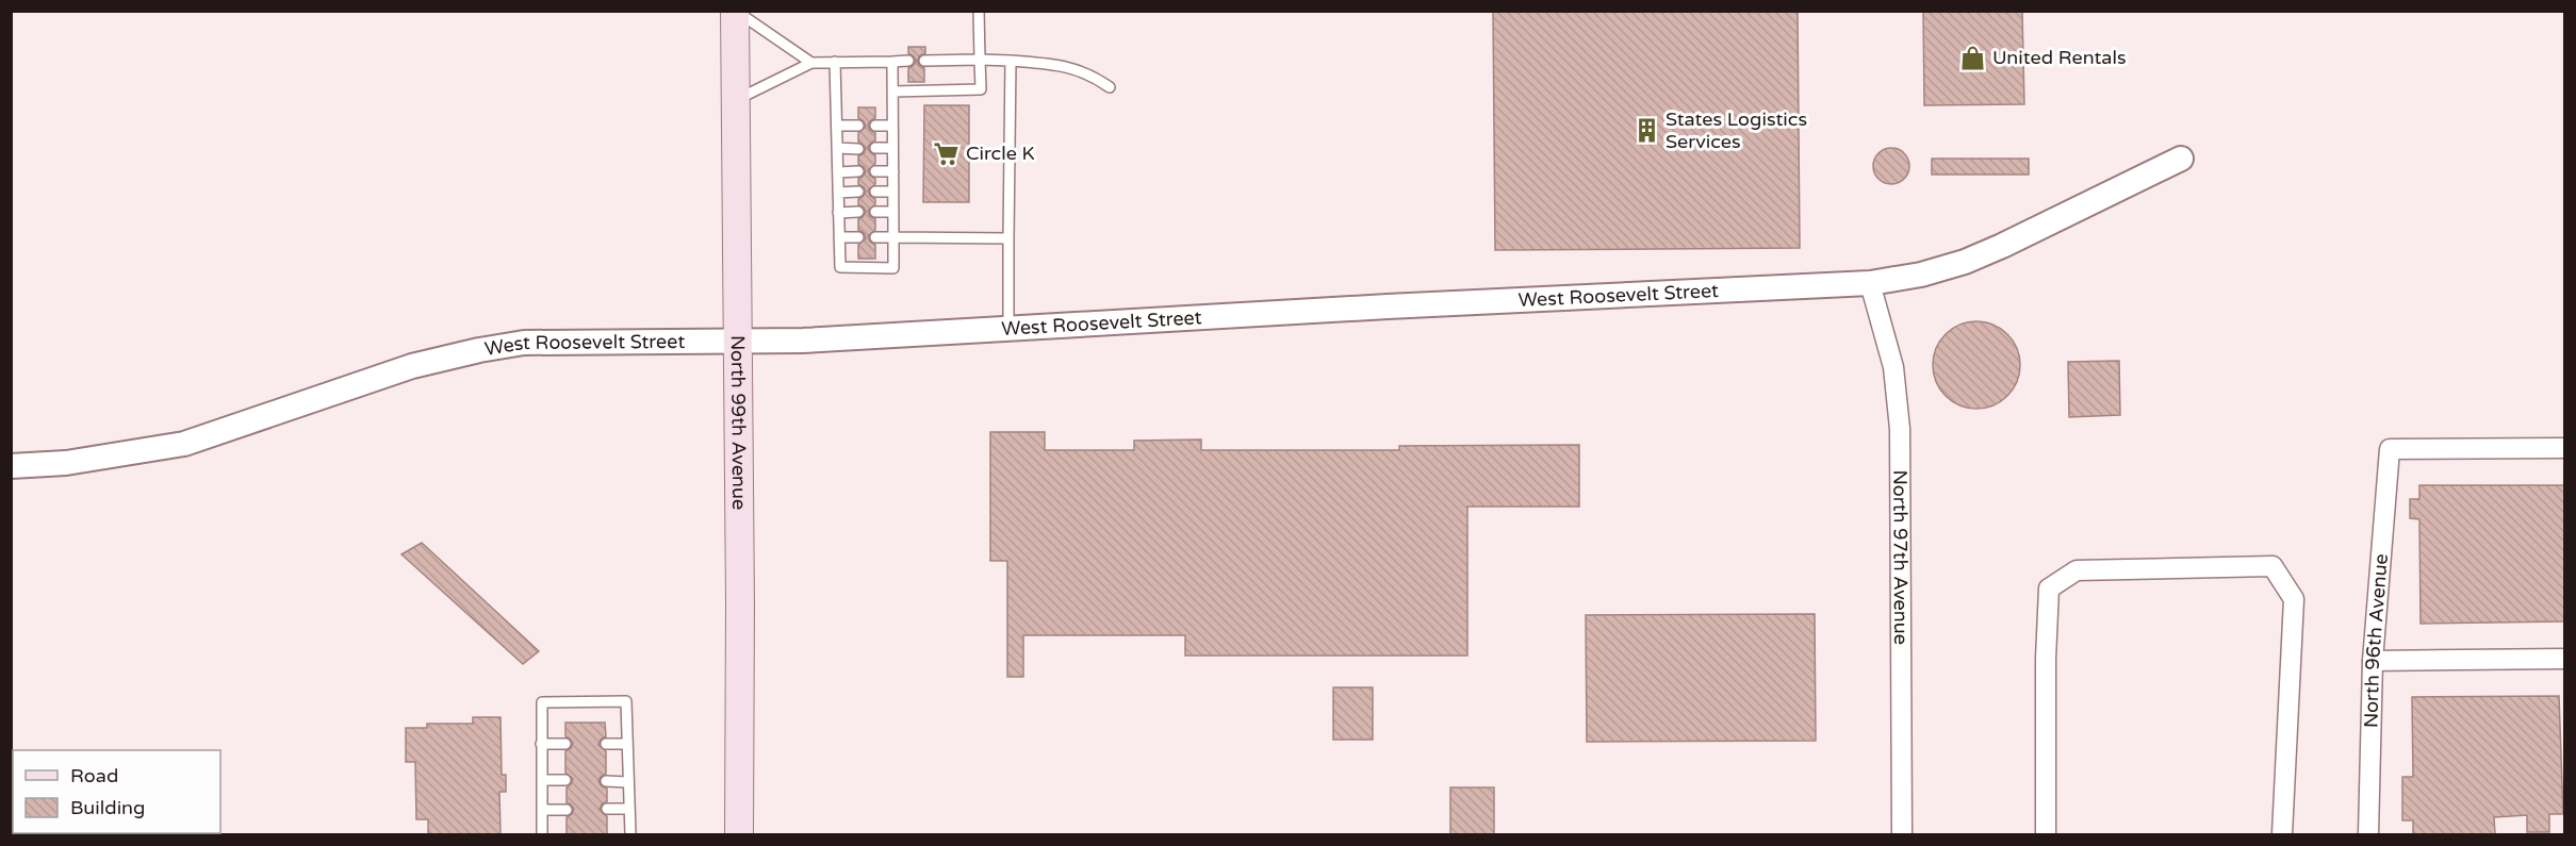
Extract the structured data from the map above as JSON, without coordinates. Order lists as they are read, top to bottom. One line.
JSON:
{"streets":{"main road":["North 99th Avenue"],"street":["West Roosevelt Street","North 97th Avenue","North 96th Avenue"]},"crossings":[["West Roosevelt Street","North 99th Avenue"],["West Roosevelt Street","North 97th Avenue"]],"places":{"shop":["United Rentals"],"building":["States Logistics Services"],"supermarket":["Circle K"]},"legend":["Road","Building"]}
